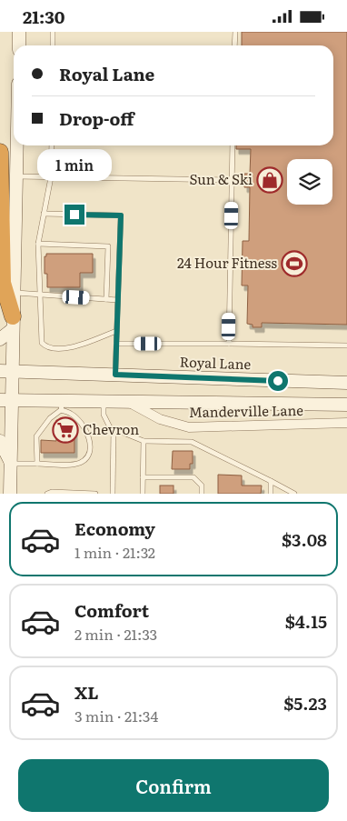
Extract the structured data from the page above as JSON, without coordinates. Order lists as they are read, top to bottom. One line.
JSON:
{"streets":{"main road":["Royal Lane"],"street":["Manderville Lane"]},"places":{"shop":["Sun & Ski"],"sports":["24 Hour Fitness"],"supermarket":["Chevron"]},"page":{"status":"21:30","banner":["Royal Lane","Drop-off"],"bubble":"1 min","list":[{"name":"Economy","note":"1 min · 21:32","value":"$3.08"},{"name":"Comfort","note":"2 min · 21:33","value":"$4.15"},{"name":"XL","note":"3 min · 21:34","value":"$5.23"}],"buttons":"Confirm"}}
